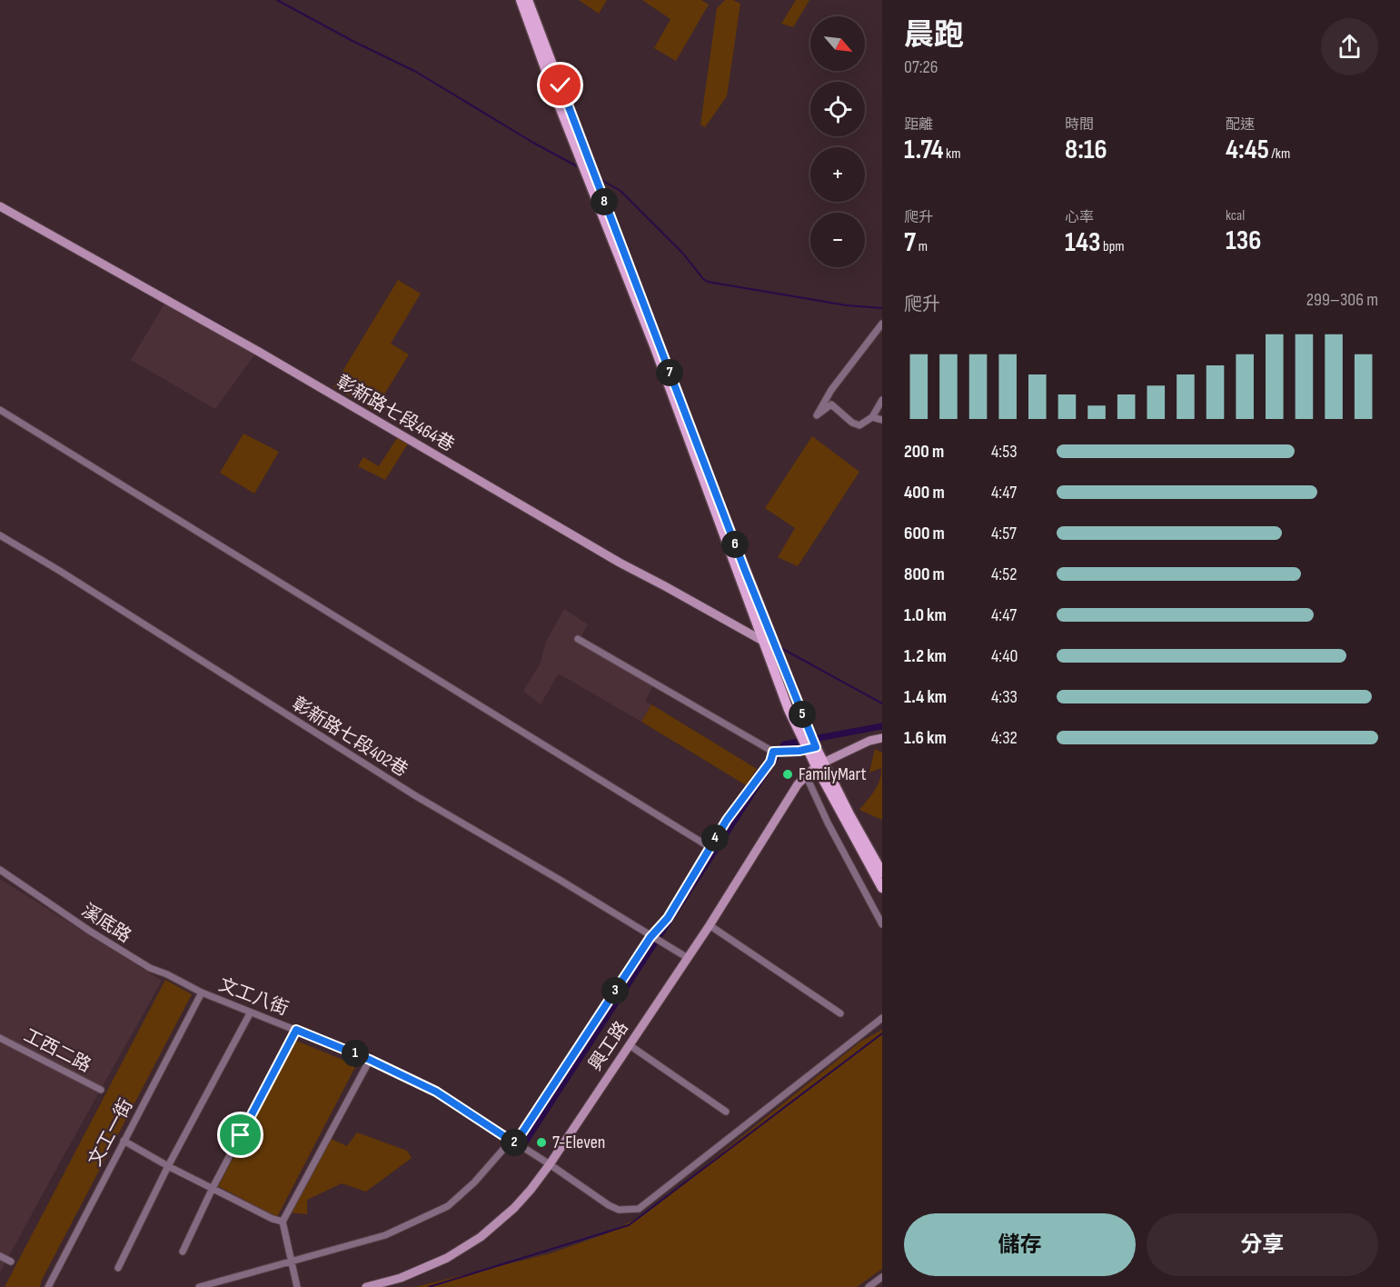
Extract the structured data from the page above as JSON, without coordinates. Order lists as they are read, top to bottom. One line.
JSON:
{"streets":{"street":["彰新路七段464巷","彰新路七段402巷","溪底路","文工八街","興工路","工西二路","文工一街"]},"crossings":[["彰新路七段402巷","興工路"],["溪底路","文工八街"],["溪底路","文工一街"],["文工八街","興工路"],["文工八街","文工一街"]],"places":["FamilyMart","7-Eleven"],"north":"bottom right","page":{"heading":["晨跑","07:26"],"map_buttons":["+","−"],"stats":[["距離","1.74 km"],["時間","8:16"],["配速","4:45 /km"],["爬升","7 m"],["心率","143 bpm"],["kcal","136"]],"pins":["8","7","6","5","4","3","1","2"],"chart":["爬升","299–306 m"],"list":[{"name":"200 m","note":"4:53"},{"name":"400 m","note":"4:47"},{"name":"600 m","note":"4:57"},{"name":"800 m","note":"4:52"},{"name":"1.0 km","note":"4:47"},{"name":"1.2 km","note":"4:40"},{"name":"1.4 km","note":"4:33"},{"name":"1.6 km","note":"4:32"}],"buttons":["儲存","分享"]}}
